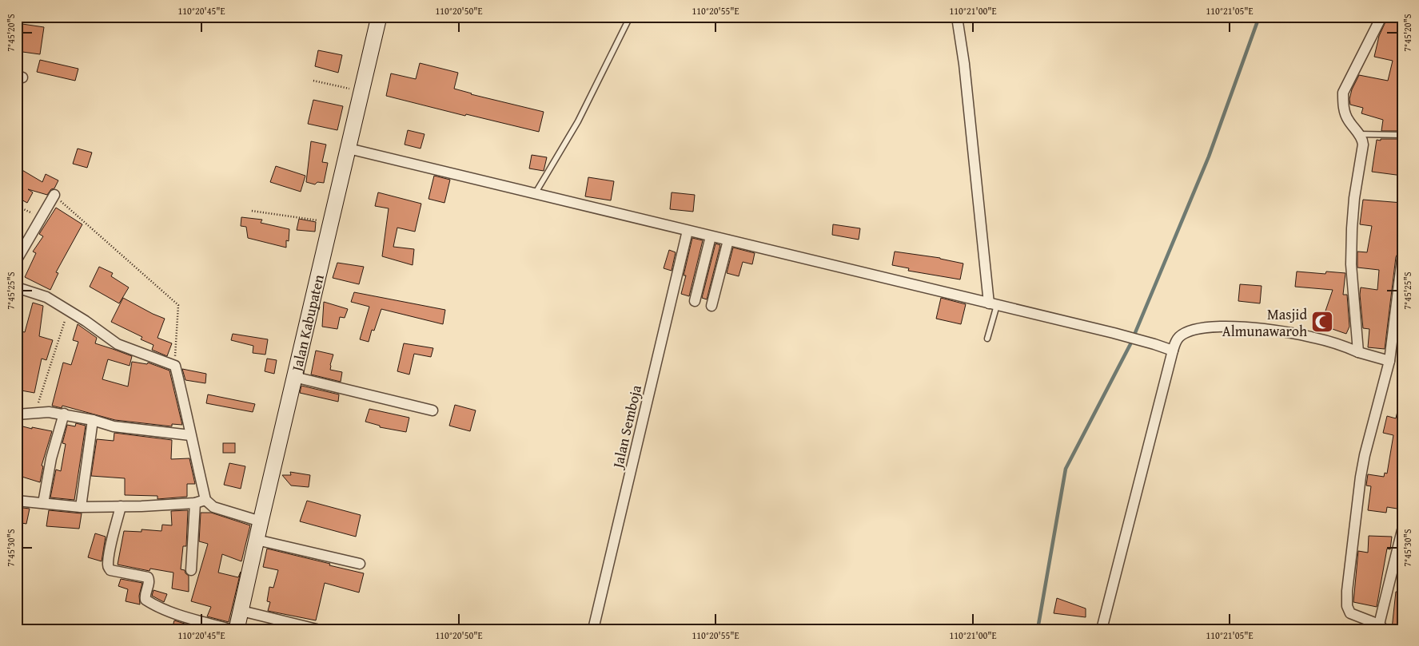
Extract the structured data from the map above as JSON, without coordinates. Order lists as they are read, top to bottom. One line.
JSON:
{"streets":{"main road":["Jalan Kabupaten"],"street":["Jalan Semboja"]},"places":{"mosque":["Masjid Almunawaroh"]},"coordinates":["110°20'45\"E","110°20'50\"E","110°20'55\"E","110°21'00\"E","110°21'05\"E","7°45'20\"S","7°45'25\"S","7°45'30\"S"]}
